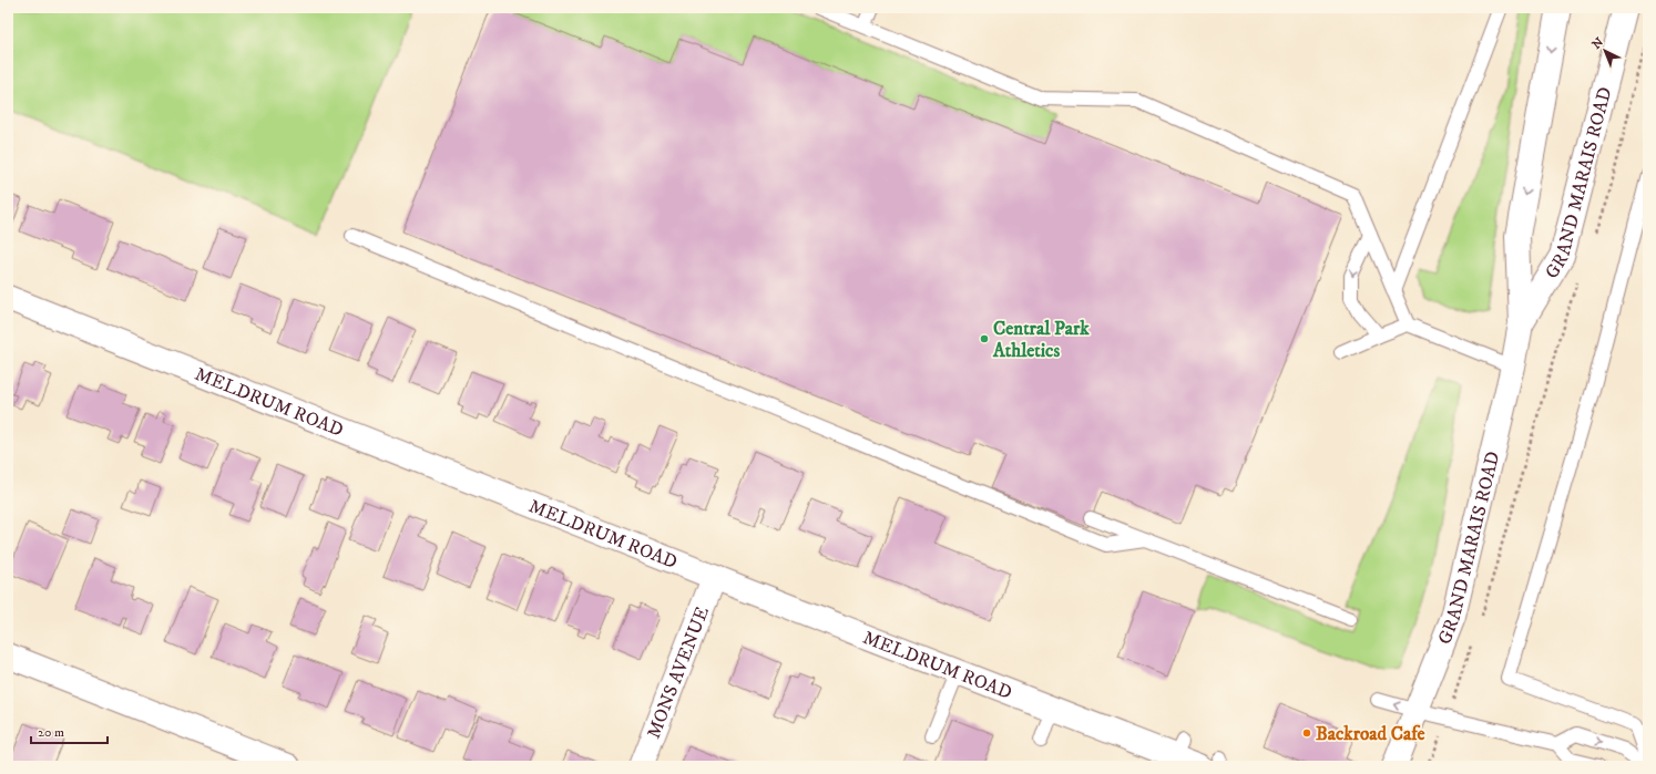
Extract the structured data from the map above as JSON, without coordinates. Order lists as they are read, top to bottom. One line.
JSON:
{"streets":{"street":["GRAND MARAIS ROAD","MELDRUM ROAD","MONS AVENUE"]},"crossings":[["MELDRUM ROAD","MONS AVENUE"]],"places":["Central Park Athletics","Backroad Cafe"],"scale_bar":"20 m","north":"top left"}
